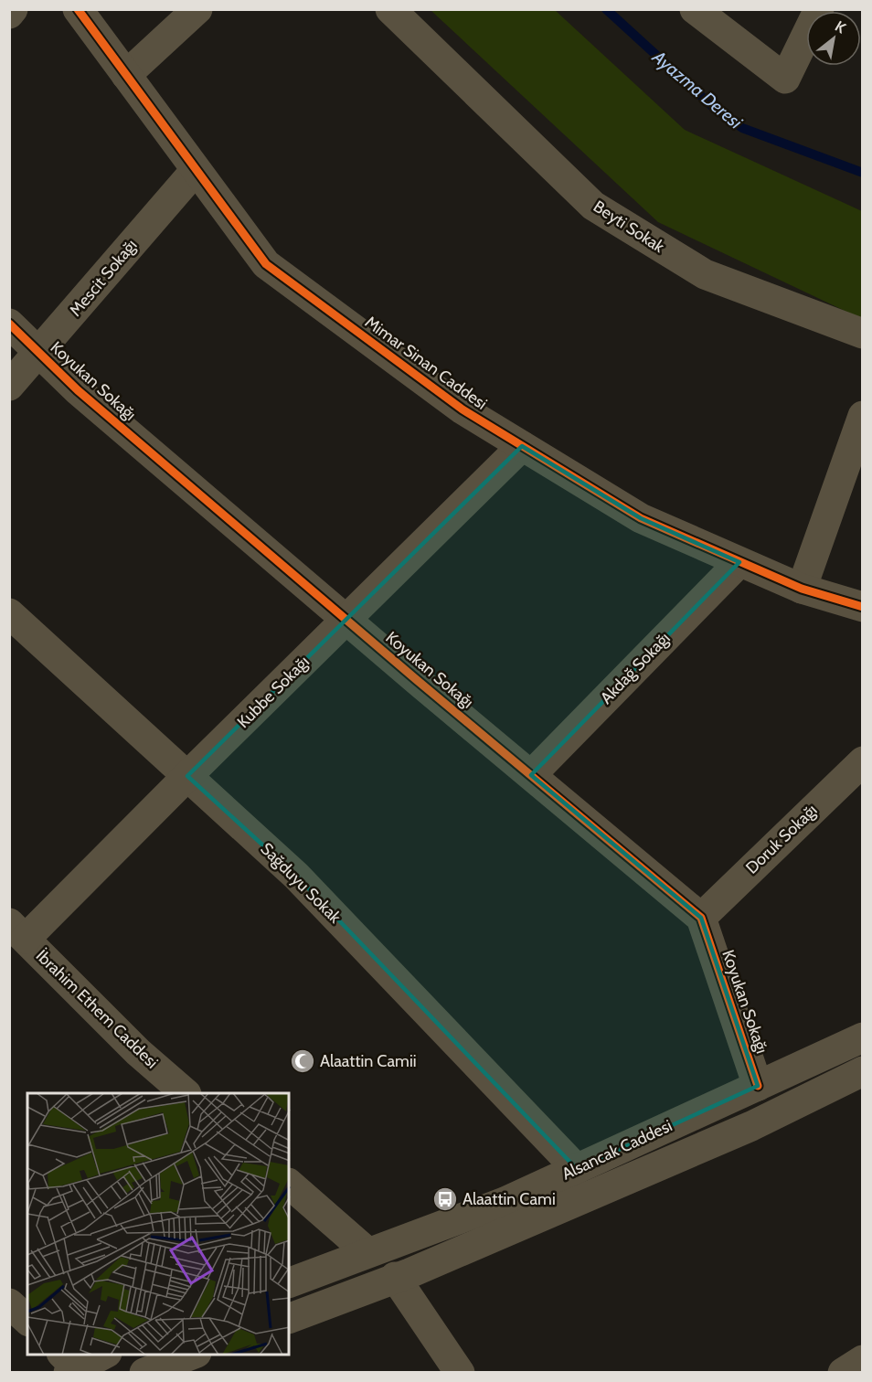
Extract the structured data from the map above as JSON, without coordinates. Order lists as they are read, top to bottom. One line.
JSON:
{"streets":{"street":["Beyti Sokak","Mescit Sokağı","Mimar Sinan Caddesi","Koyukan Sokağı","Akdağ Sokağı","Kubbe Sokağı","Doruk Sokağı","Sağduyu Sokak","İbrahim Ethem Caddesi","Alsancak Caddesi"]},"crossings":[["Mescit Sokağı","Mimar Sinan Caddesi"],["Mescit Sokağı","Koyukan Sokağı"],["Mimar Sinan Caddesi","Akdağ Sokağı"],["Mimar Sinan Caddesi","Kubbe Sokağı"],["Koyukan Sokağı","Akdağ Sokağı"],["Koyukan Sokağı","Kubbe Sokağı"],["Koyukan Sokağı","Doruk Sokağı"],["Koyukan Sokağı","Alsancak Caddesi"],["Kubbe Sokağı","Sağduyu Sokak"],["Kubbe Sokağı","İbrahim Ethem Caddesi"],["Sağduyu Sokak","Alsancak Caddesi"]],"water":["Ayazma Deresi"],"places":{"mosque":["Alaattin Camii"],"bus stop":["Alaattin Cami"]},"north":"top right"}
